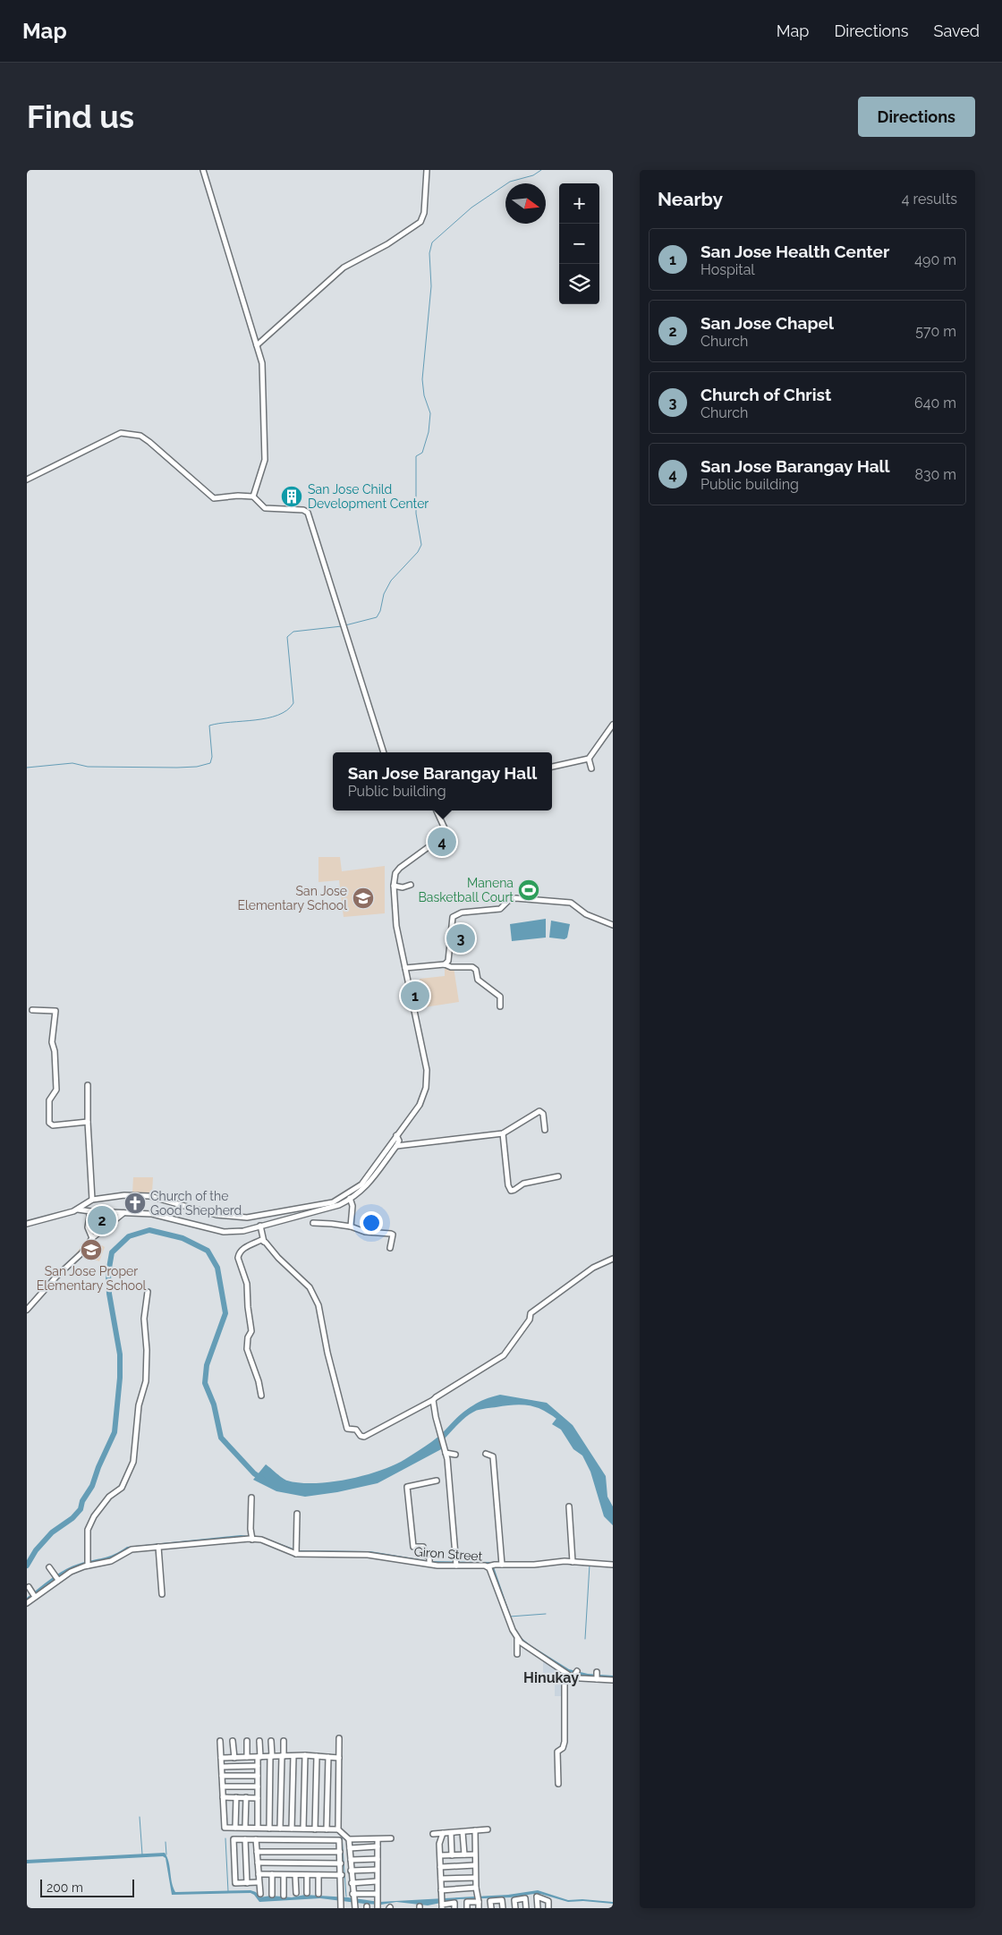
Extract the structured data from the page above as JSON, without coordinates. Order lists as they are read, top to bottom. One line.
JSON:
{"streets":{"street":["Giron Street"]},"districts":["Hinukay"],"places":{"building":["San Jose Child Development Center"],"sports":["Manena Basketball Court"],"school or university":["San Jose Elementary School","San Jose Proper Elementary School"],"church":["Church of the Good Shepherd"]},"scale_bar":"200 m","north":"right","page":{"header":"Map","nav":["Map","Directions","Saved"],"buttons":"Directions","title":"Find us","heading":["Nearby","4 results"],"map_buttons":["+","−"],"list":[{"mark":"1","name":"San Jose Health Center","note":"Hospital","value":"490 m"},{"mark":"2","name":"San Jose Chapel","note":"Church","value":"570 m"},{"mark":"3","name":"Church of Christ","note":"Church","value":"640 m"},{"mark":"4","name":"San Jose Barangay Hall","note":"Public building","value":"830 m"}],"popup":["San Jose Barangay Hall","Public building"],"pins":["4","3","1","2"],"scale":"200 m"}}
